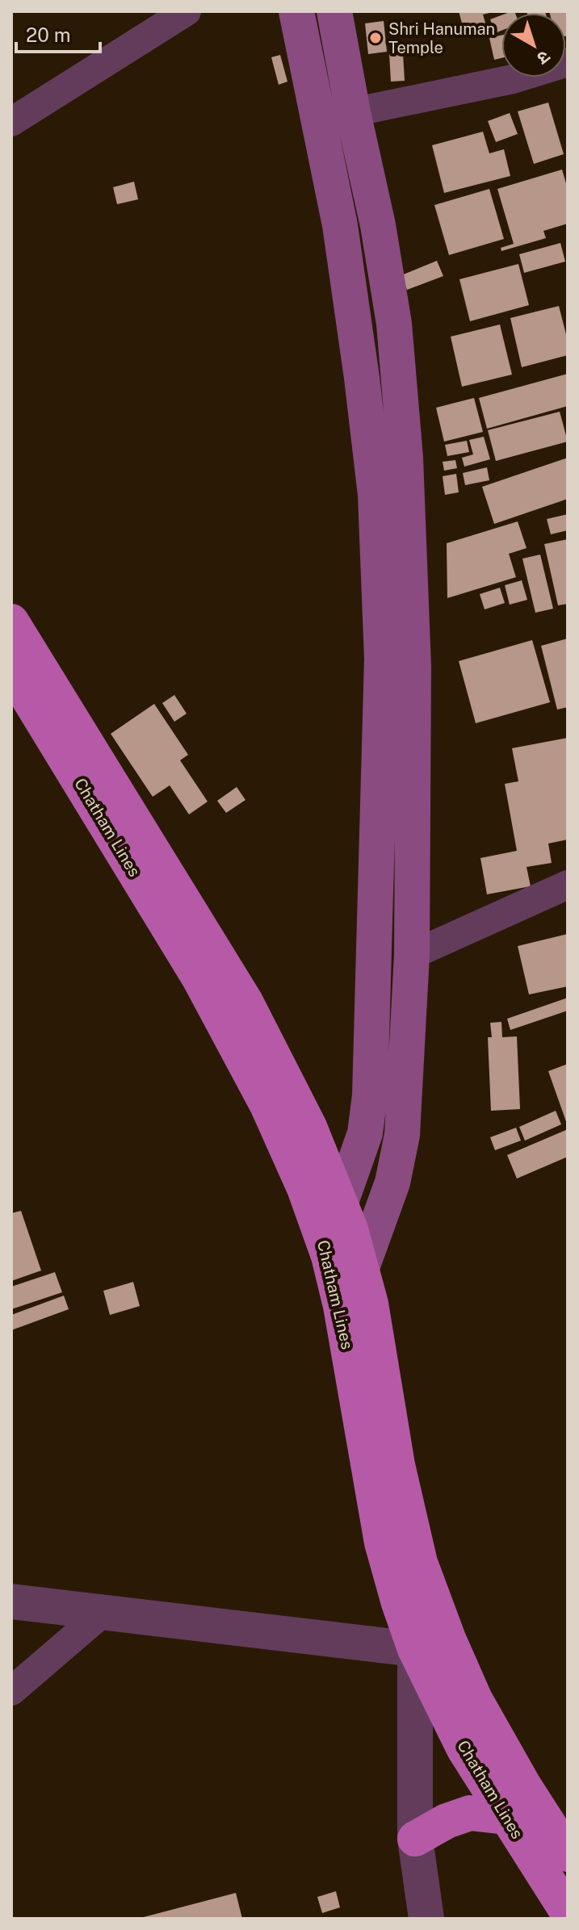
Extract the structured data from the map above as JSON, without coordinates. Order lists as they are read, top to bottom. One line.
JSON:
{"streets":{"highway":["Chatham Lines"]},"places":["Shri Hanuman Temple"],"scale_bar":"20 m","north":"bottom right"}
